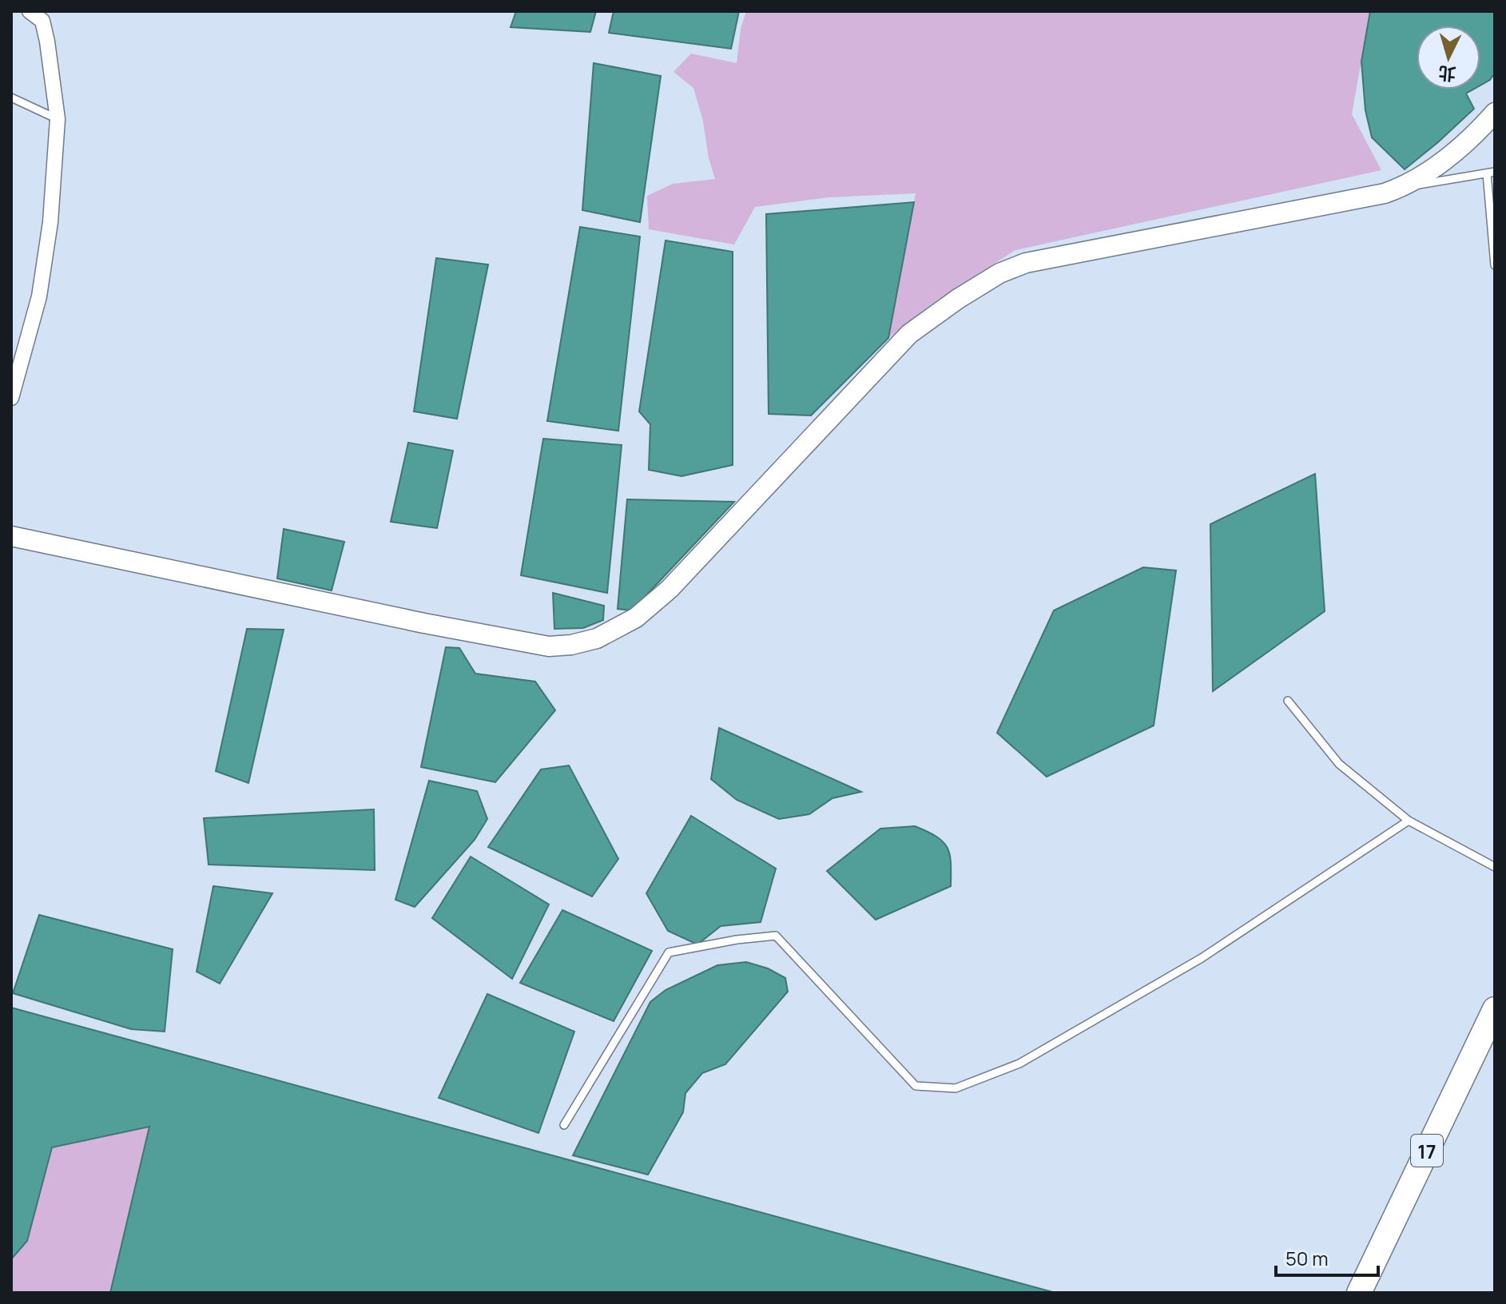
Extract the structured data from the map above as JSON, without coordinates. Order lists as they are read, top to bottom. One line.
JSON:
{"streets":{"main road":["17"]},"scale_bar":"50 m","north":"bottom"}
